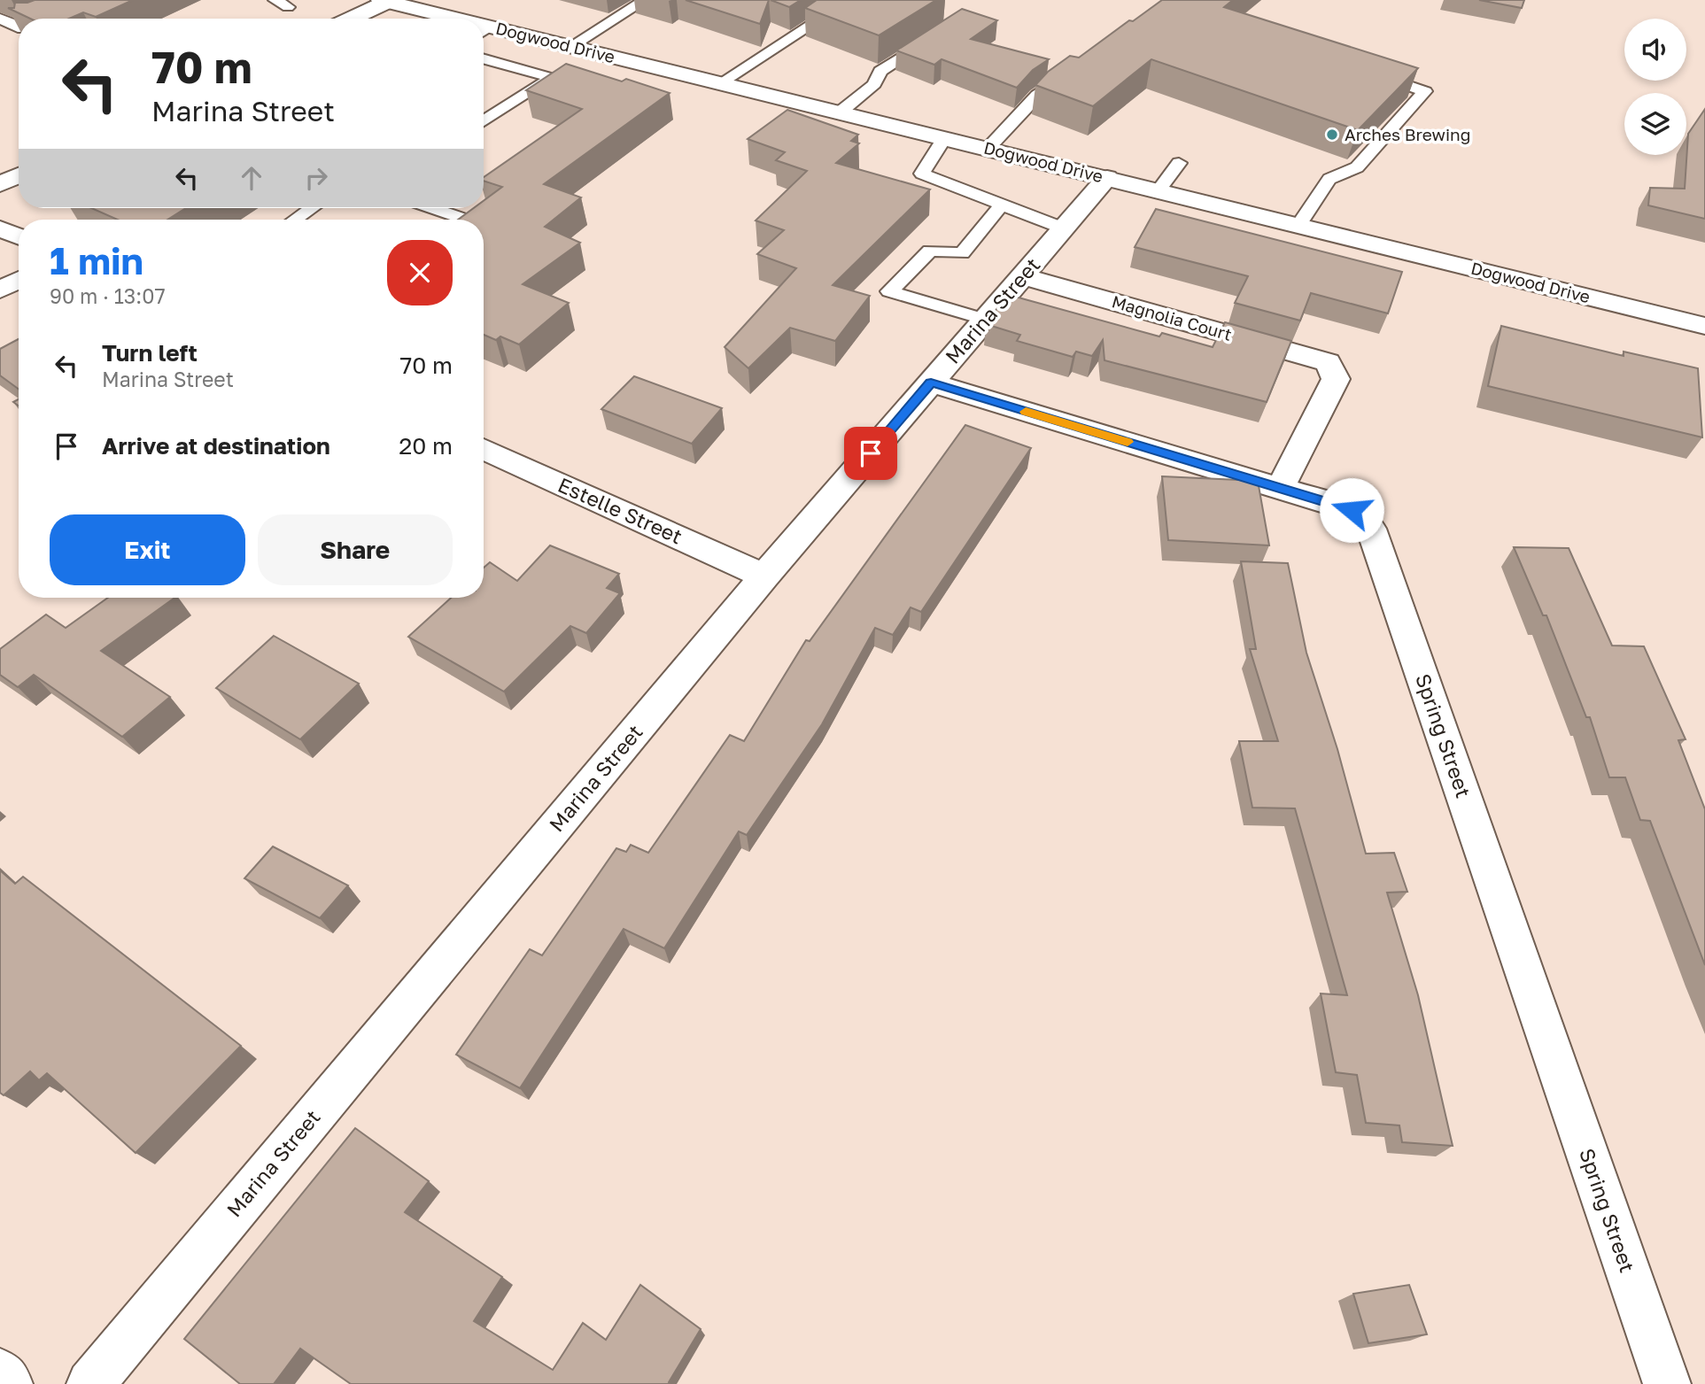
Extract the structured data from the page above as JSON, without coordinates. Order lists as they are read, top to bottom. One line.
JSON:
{"streets":{"street":["Dogwood Drive","Marina Street","Magnolia Court","Estelle Street","Spring Street"]},"crossings":[["Dogwood Drive","Marina Street"],["Marina Street","Magnolia Court"],["Marina Street","Estelle Street"],["Marina Street","Spring Street"],["Magnolia Court","Spring Street"]],"places":["Arches Brewing"],"page":{"turn":["70 m","Marina Street"],"heading":["1 min","90 m · 13:07"],"list":[{"name":"Turn left","note":"Marina Street","value":"70 m"},{"name":"Arrive at destination","value":"20 m"}],"buttons":["Exit","Share"]}}
